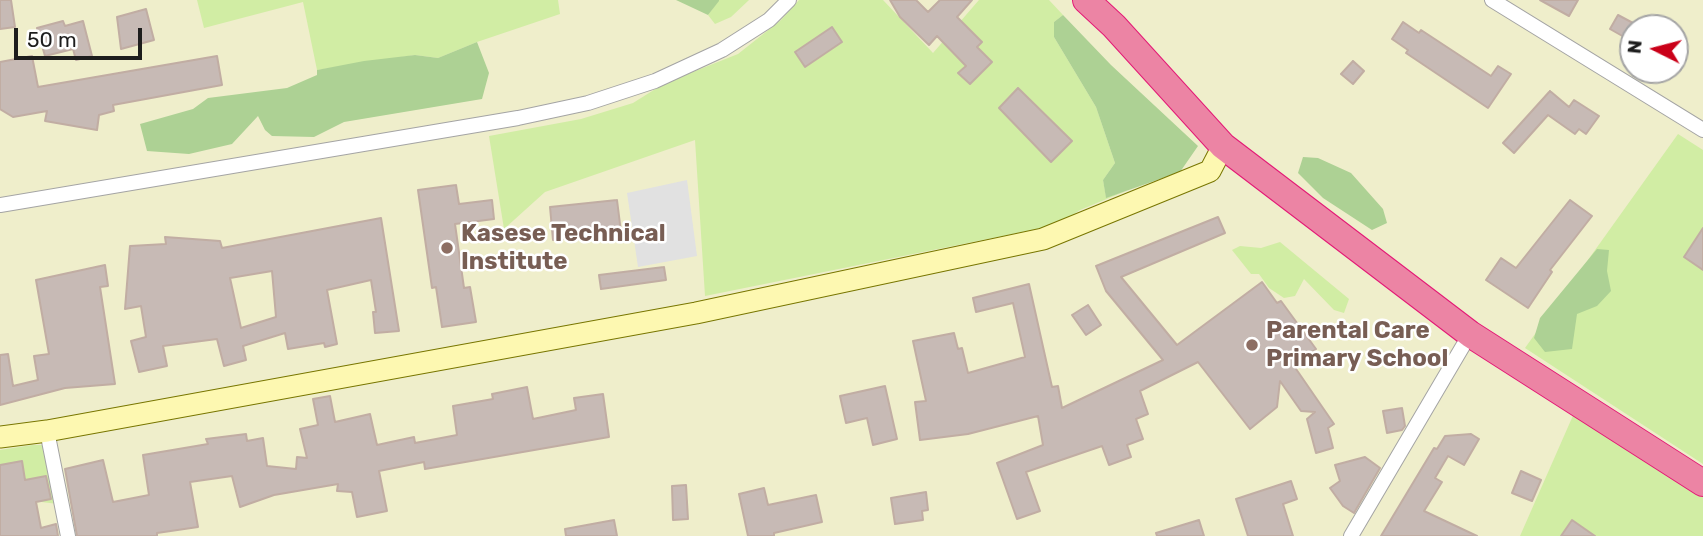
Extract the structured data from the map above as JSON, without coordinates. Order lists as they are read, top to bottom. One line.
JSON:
{"places":["Kasese Technical Institute","Parental Care Primary School"],"scale_bar":"50 m","north":"left"}
